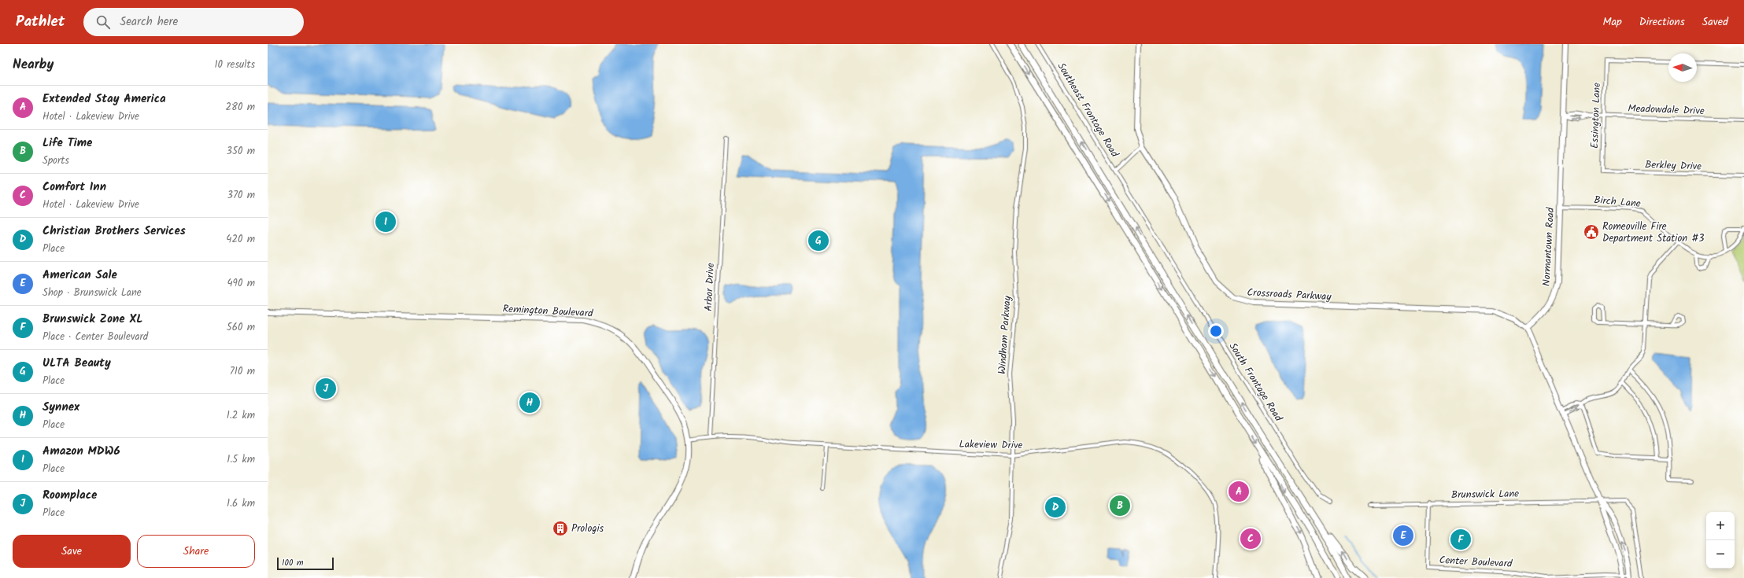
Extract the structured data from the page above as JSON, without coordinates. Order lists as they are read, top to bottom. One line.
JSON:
{"streets":{"street":["Southeast Frontage Road","Meadowdale Drive","Essington Lane","Berkley Drive","Birch Lane","Normantown Road","Arbor Drive","Crossroads Parkway","Remington Boulevard","Windham Parkway","South Frontage Road","Lakeview Drive","Brunswick Lane","Center Boulevard"]},"crossings":[["Southeast Frontage Road","Crossroads Parkway"],["Southeast Frontage Road","South Frontage Road"],["Meadowdale Drive","Essington Lane"],["Meadowdale Drive","Normantown Road"],["Essington Lane","Berkley Drive"],["Birch Lane","Normantown Road"],["Normantown Road","Crossroads Parkway"],["Arbor Drive","Lakeview Drive"],["Remington Boulevard","Lakeview Drive"],["Windham Parkway","Lakeview Drive"],["Brunswick Lane","Center Boulevard"]],"places":{"public building":["Romeoville Fire Department Station #3"],"building":["Prologis"]},"scale_bar":"100 m","north":"left","page":{"header":"Pathlet","search":"Search here","nav":["Map","Directions","Saved"],"heading":["Nearby","10 results"],"list":[{"mark":"A","name":"Extended Stay America","note":"Hotel · Lakeview Drive","value":"280 m"},{"mark":"B","name":"Life Time","note":"Sports","value":"350 m"},{"mark":"C","name":"Comfort Inn","note":"Hotel · Lakeview Drive","value":"370 m"},{"mark":"D","name":"Christian Brothers Services","note":"Place","value":"420 m"},{"mark":"E","name":"American Sale","note":"Shop · Brunswick Lane","value":"490 m"},{"mark":"F","name":"Brunswick Zone XL","note":"Place · Center Boulevard","value":"560 m"},{"mark":"G","name":"ULTA Beauty","note":"Place","value":"710 m"},{"mark":"H","name":"Synnex","note":"Place","value":"1.2 km"},{"mark":"I","name":"Amazon MDW6","note":"Place","value":"1.5 km"},{"mark":"J","name":"Roomplace","note":"Place","value":"1.6 km"}],"pins":["I","G","J","H","A","B","D","E","C","F"],"map_buttons":["+","−"],"buttons":["Save","Share"],"scale":"100 m"}}
